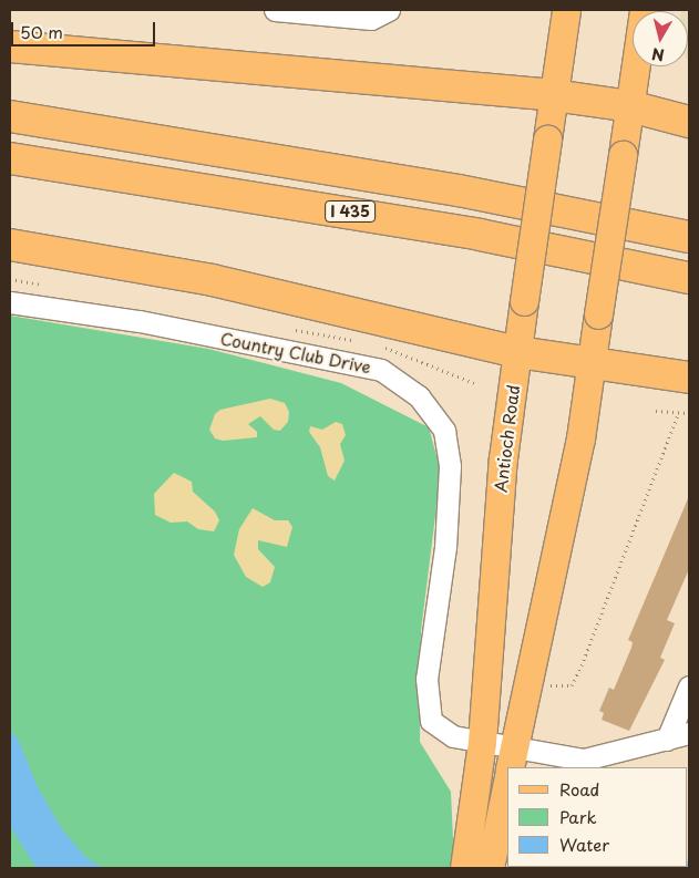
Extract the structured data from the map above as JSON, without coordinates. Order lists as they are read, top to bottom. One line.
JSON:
{"streets":{"highway":["I 435"],"main road":["Antioch Road"],"street":["Country Club Drive"]},"crossings":[["Country Club Drive","Antioch Road"]],"legend":["Road","Park","Water"],"scale_bar":"50 m","north":"bottom"}
